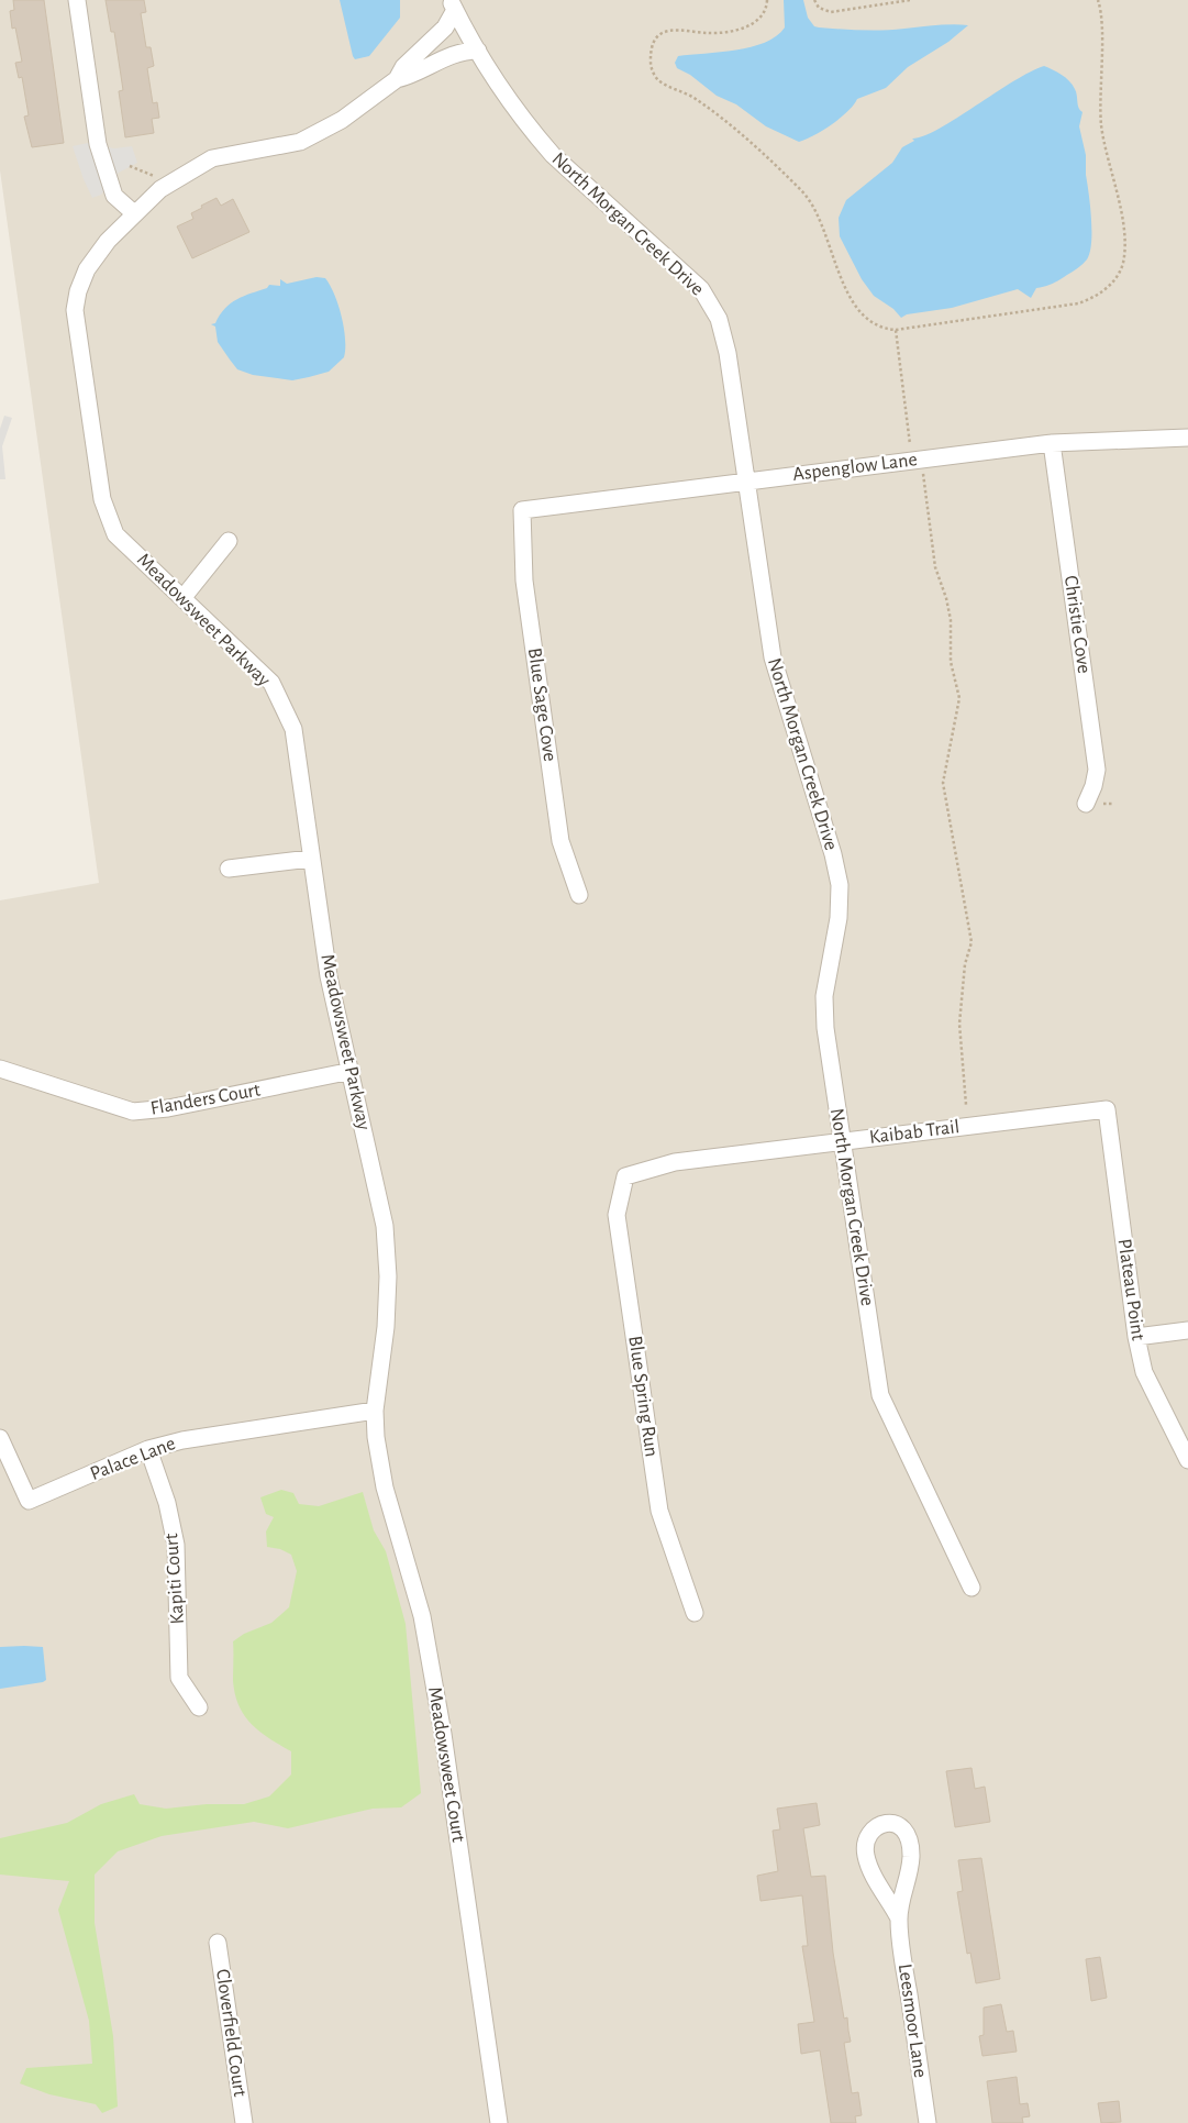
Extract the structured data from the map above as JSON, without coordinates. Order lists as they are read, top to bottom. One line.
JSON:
{"streets":{"street":["North Morgan Creek Drive","Aspenglow Lane","Meadowsweet Parkway","Christie Cove","Blue Sage Cove","Flanders Court","Kaibab Trail","Plateau Point","Blue Spring Run","Palace Lane","Kapiti Court","Meadowsweet Court","Leesmoor Lane","Cloverfield Court"]},"crossings":[["North Morgan Creek Drive","Aspenglow Lane"],["North Morgan Creek Drive","Meadowsweet Parkway"],["North Morgan Creek Drive","Kaibab Trail"],["Aspenglow Lane","Christie Cove"],["Aspenglow Lane","Blue Sage Cove"],["Meadowsweet Parkway","Flanders Court"],["Meadowsweet Parkway","Palace Lane"],["Meadowsweet Parkway","Meadowsweet Court"],["Kaibab Trail","Plateau Point"],["Kaibab Trail","Blue Spring Run"],["Palace Lane","Kapiti Court"],["Palace Lane","Meadowsweet Court"]]}
